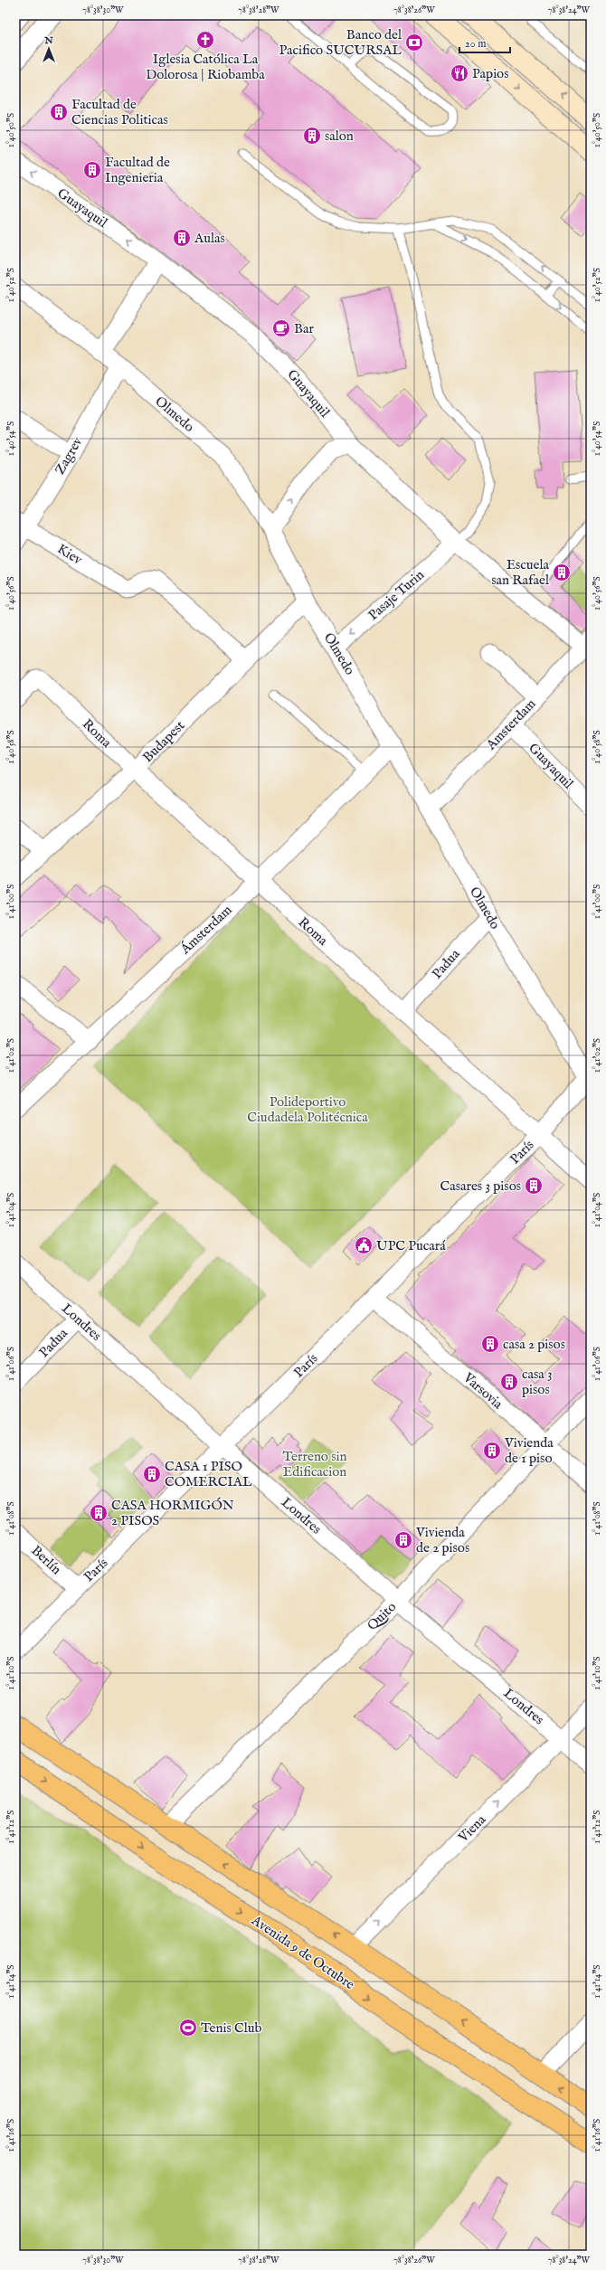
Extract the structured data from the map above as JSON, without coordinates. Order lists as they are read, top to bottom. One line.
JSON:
{"streets":{"main road":["Avenida 9 de Octubre"],"street":["Guayaquil","Olmedo","Zagrev","Kiev","Pasaje Turin","Amsterdam","Roma","Budapest","Ámsterdam","Padua","París","Londres","Varsovia","Berlín","Quito","Viena"]},"crossings":[["Guayaquil","Pasaje Turin"],["Guayaquil","Amsterdam"],["Olmedo","Zagrev"],["Olmedo","Pasaje Turin"],["Olmedo","Amsterdam"],["Olmedo","Budapest"],["Olmedo","Ámsterdam"],["Olmedo","Padua"],["Olmedo","París"],["Zagrev","Kiev"],["Kiev","Budapest"],["Roma","Budapest"],["Roma","Ámsterdam"],["Roma","Padua"],["Roma","París"],["Padua","Londres"],["París","Londres"],["París","Varsovia"],["París","Berlín"],["Londres","Quito"],["Londres","Viena"],["Varsovia","Quito"]],"one_way":["Viena"],"parks":["Polideportivo Ciudadela Politécnica","Terreno sin Edificacion"],"places":{"church":["Iglesia Católica La Dolorosa | Riobamba"],"bank":["Banco del Pacifico SUCURSAL"],"restaurant":["Papios"],"building":["Facultad de Ciencias Politicas","salon","Facultad de Ingenieria","Aulas","Escuela san Rafael","Casares 3 pisos","casa 2 pisos","casa 3 pisos","Vivienda de 1 piso","CASA 1 PISO COMERCIAL","CASA HORMIGÓN 2 PISOS","Vivienda de 2 pisos"],"cafe":["Bar"],"public building":["UPC Pucará"],"sports":["Tenis Club"]},"scale_bar":"20 m","north":"top","coordinates":["78°38'30\"W","78°38'28\"W","78°38'26\"W","78°38'24\"W","1°40'50\"S","1°40'52\"S","1°40'54\"S","1°40'56\"S","1°40'58\"S","1°41'00\"S","1°41'02\"S","1°41'04\"S","1°41'06\"S","1°41'08\"S","1°41'10\"S","1°41'12\"S","1°41'14\"S","1°41'16\"S"]}
